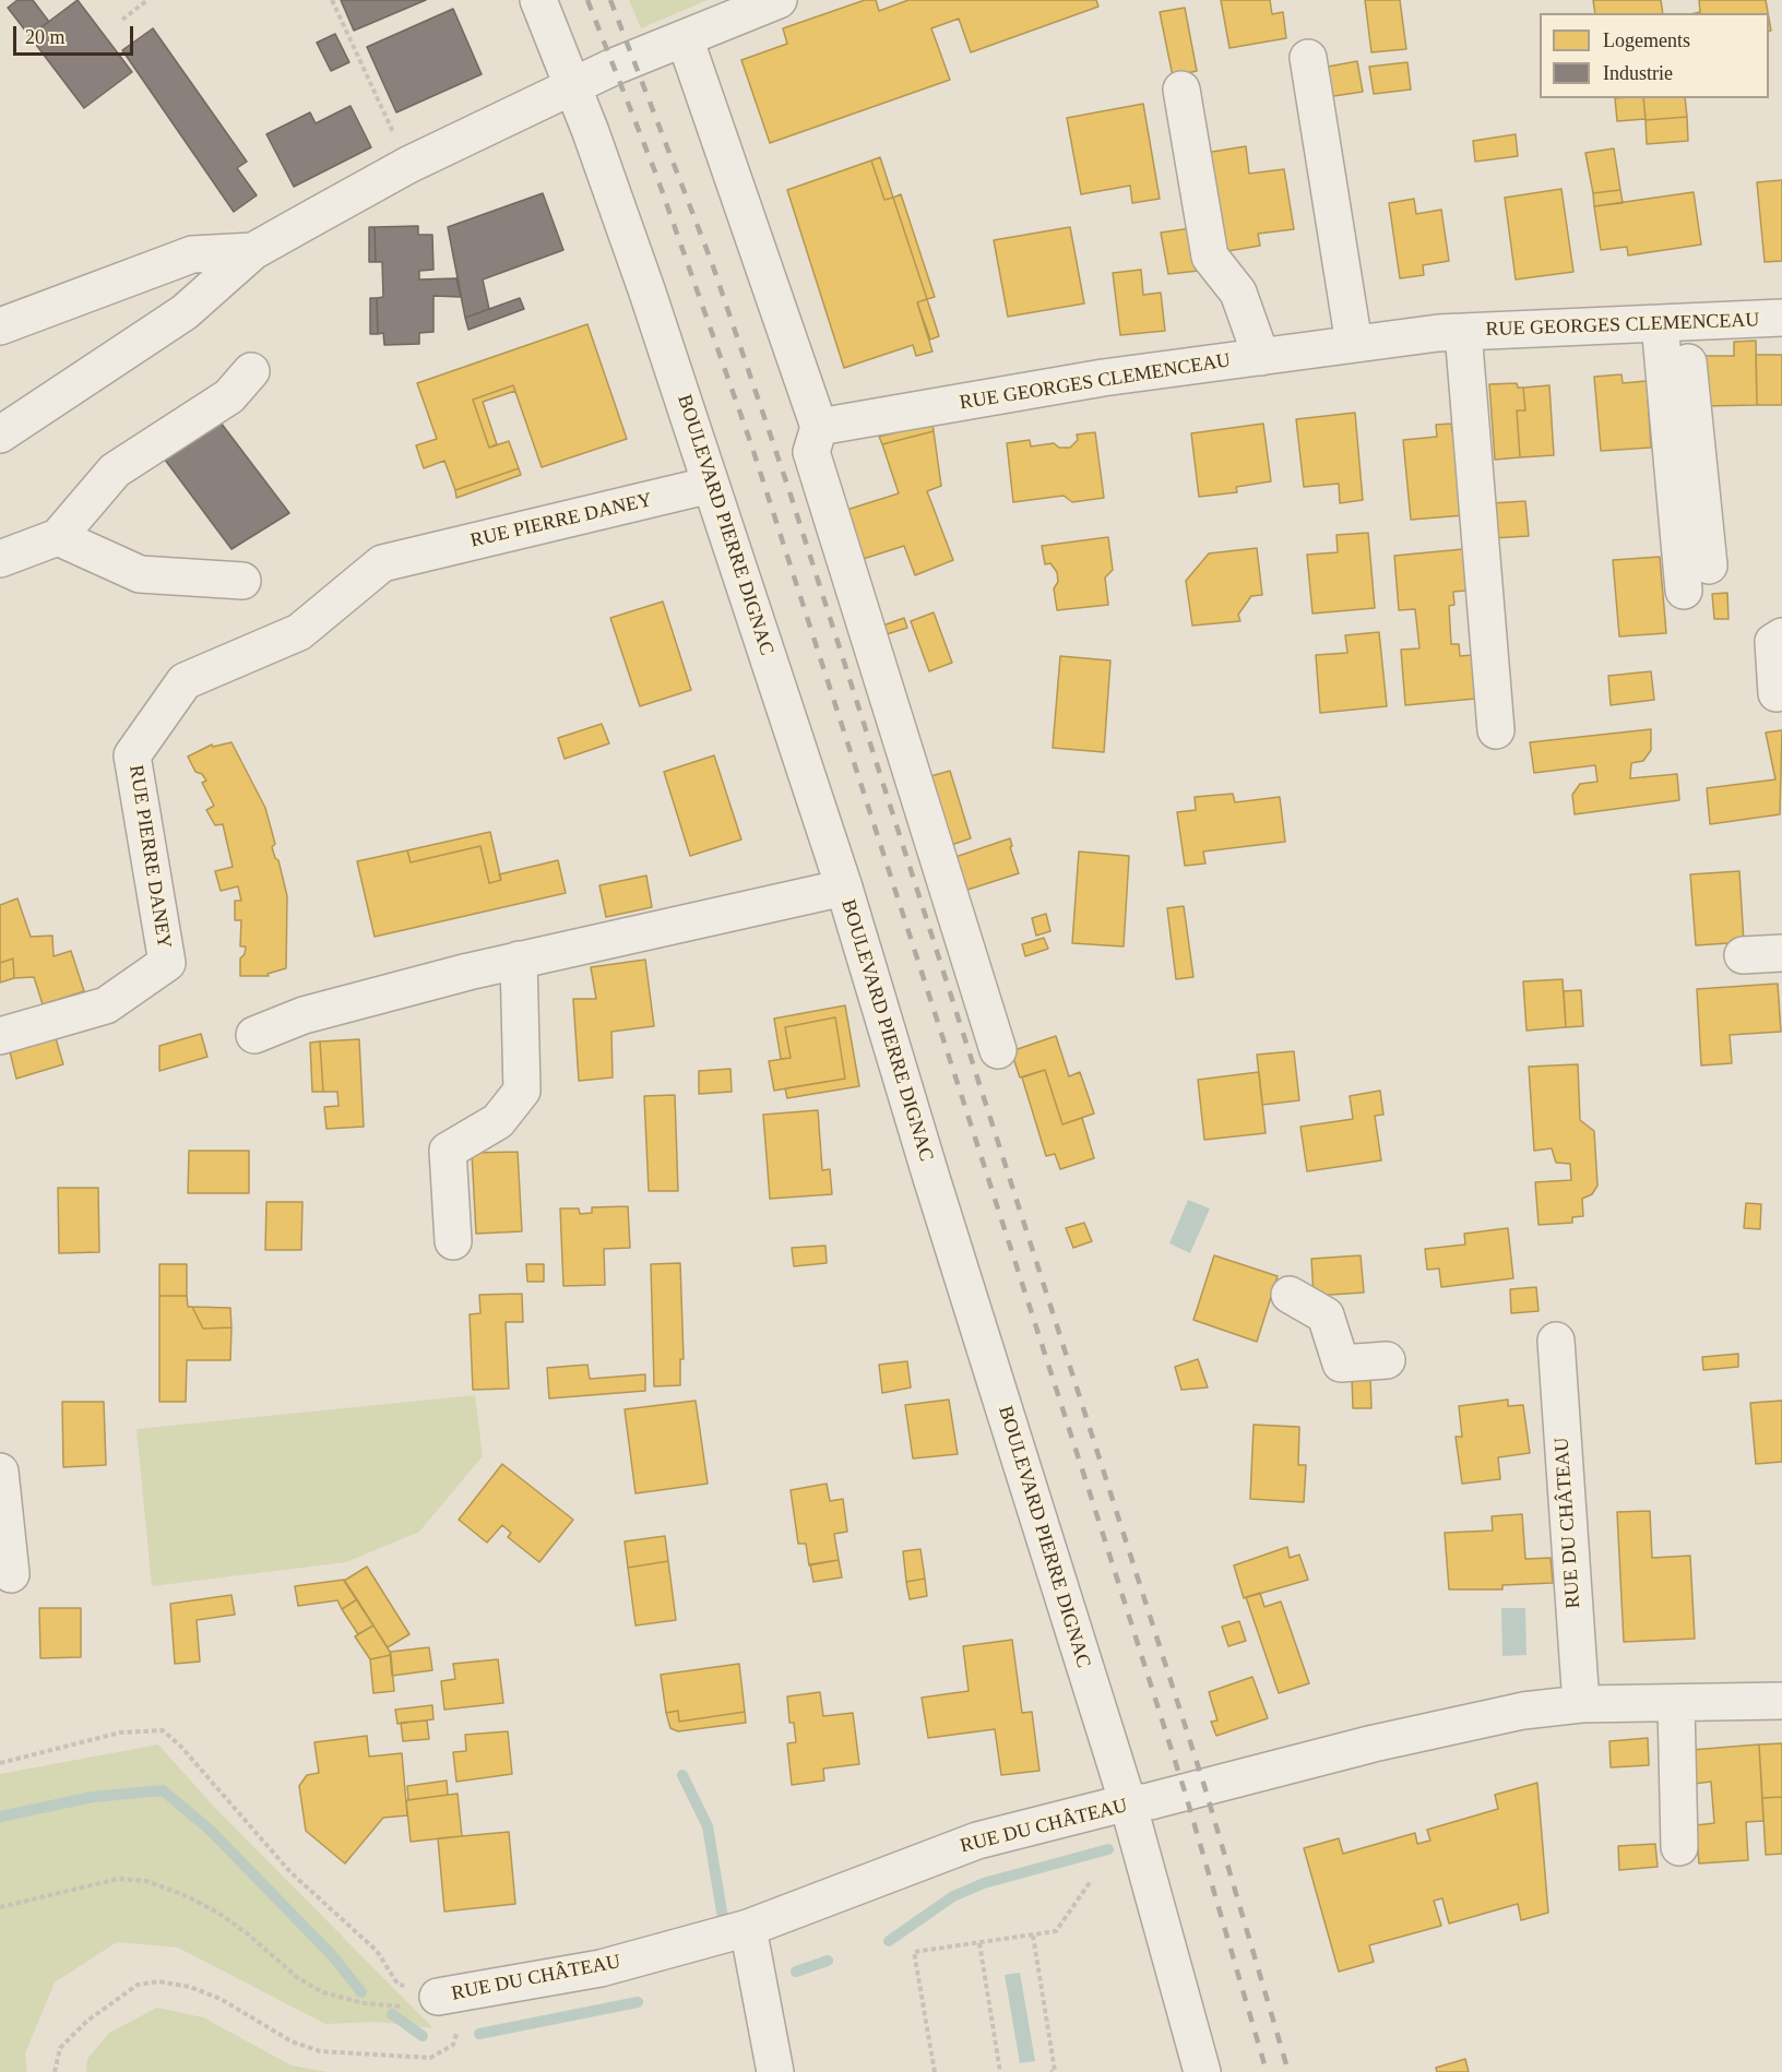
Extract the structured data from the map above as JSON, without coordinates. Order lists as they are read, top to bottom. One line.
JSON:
{"streets":{"street":["RUE GEORGES CLEMENCEAU","RUE PIERRE DANEY","BOULEVARD PIERRE DIGNAC","RUE DU CHÂTEAU"]},"crossings":[["RUE PIERRE DANEY","BOULEVARD PIERRE DIGNAC"],["BOULEVARD PIERRE DIGNAC","RUE DU CHÂTEAU"]],"legend":["Logements","Industrie"],"scale_bar":"20 m"}
